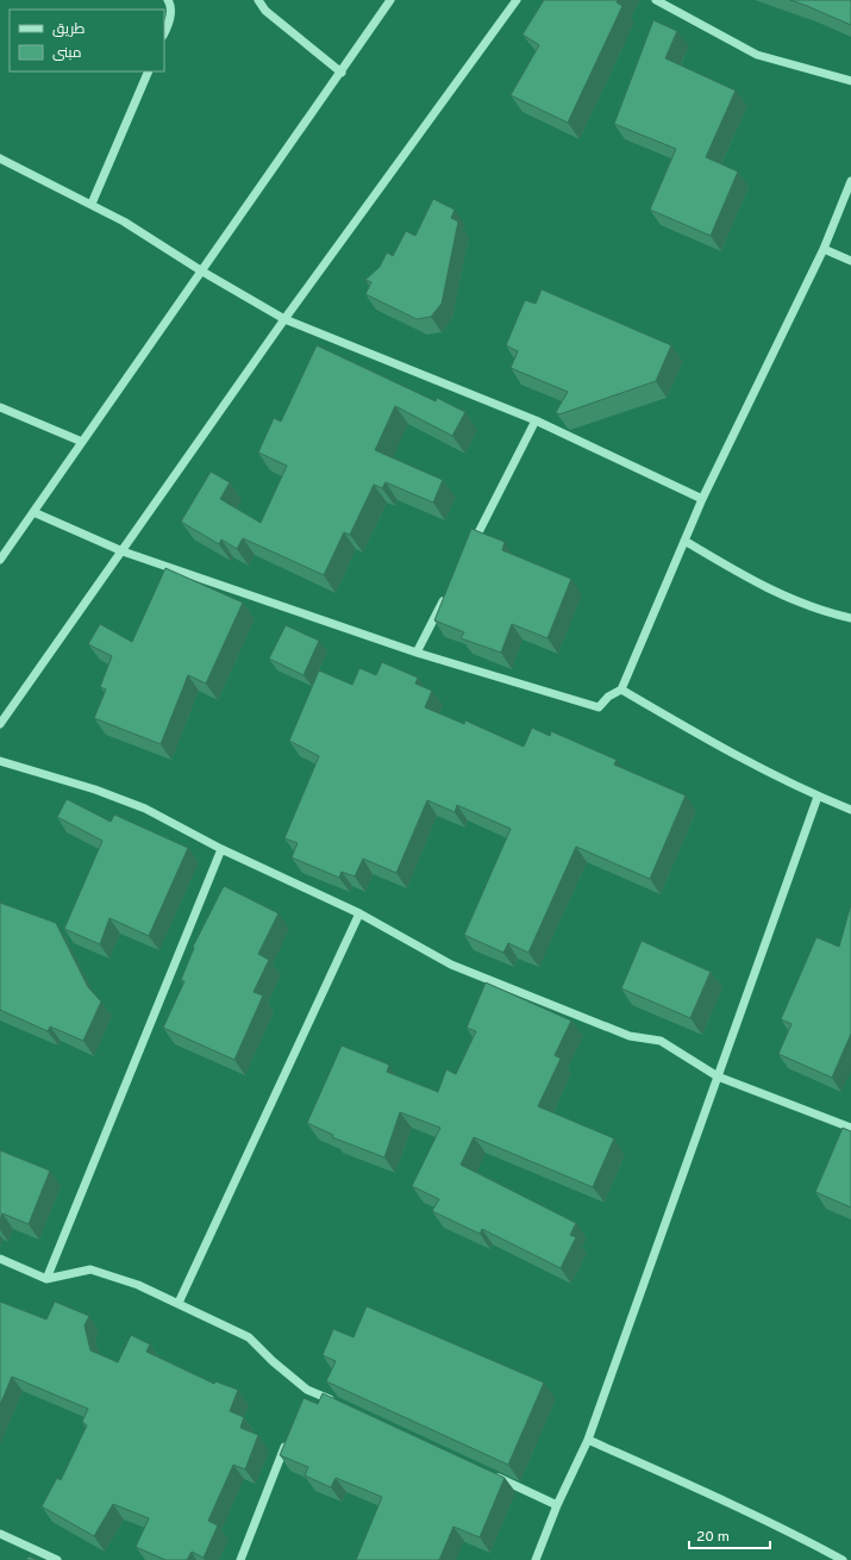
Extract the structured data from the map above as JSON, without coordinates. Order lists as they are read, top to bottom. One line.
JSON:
{"legend":["طريق","مبنى"],"scale_bar":"20 m"}
